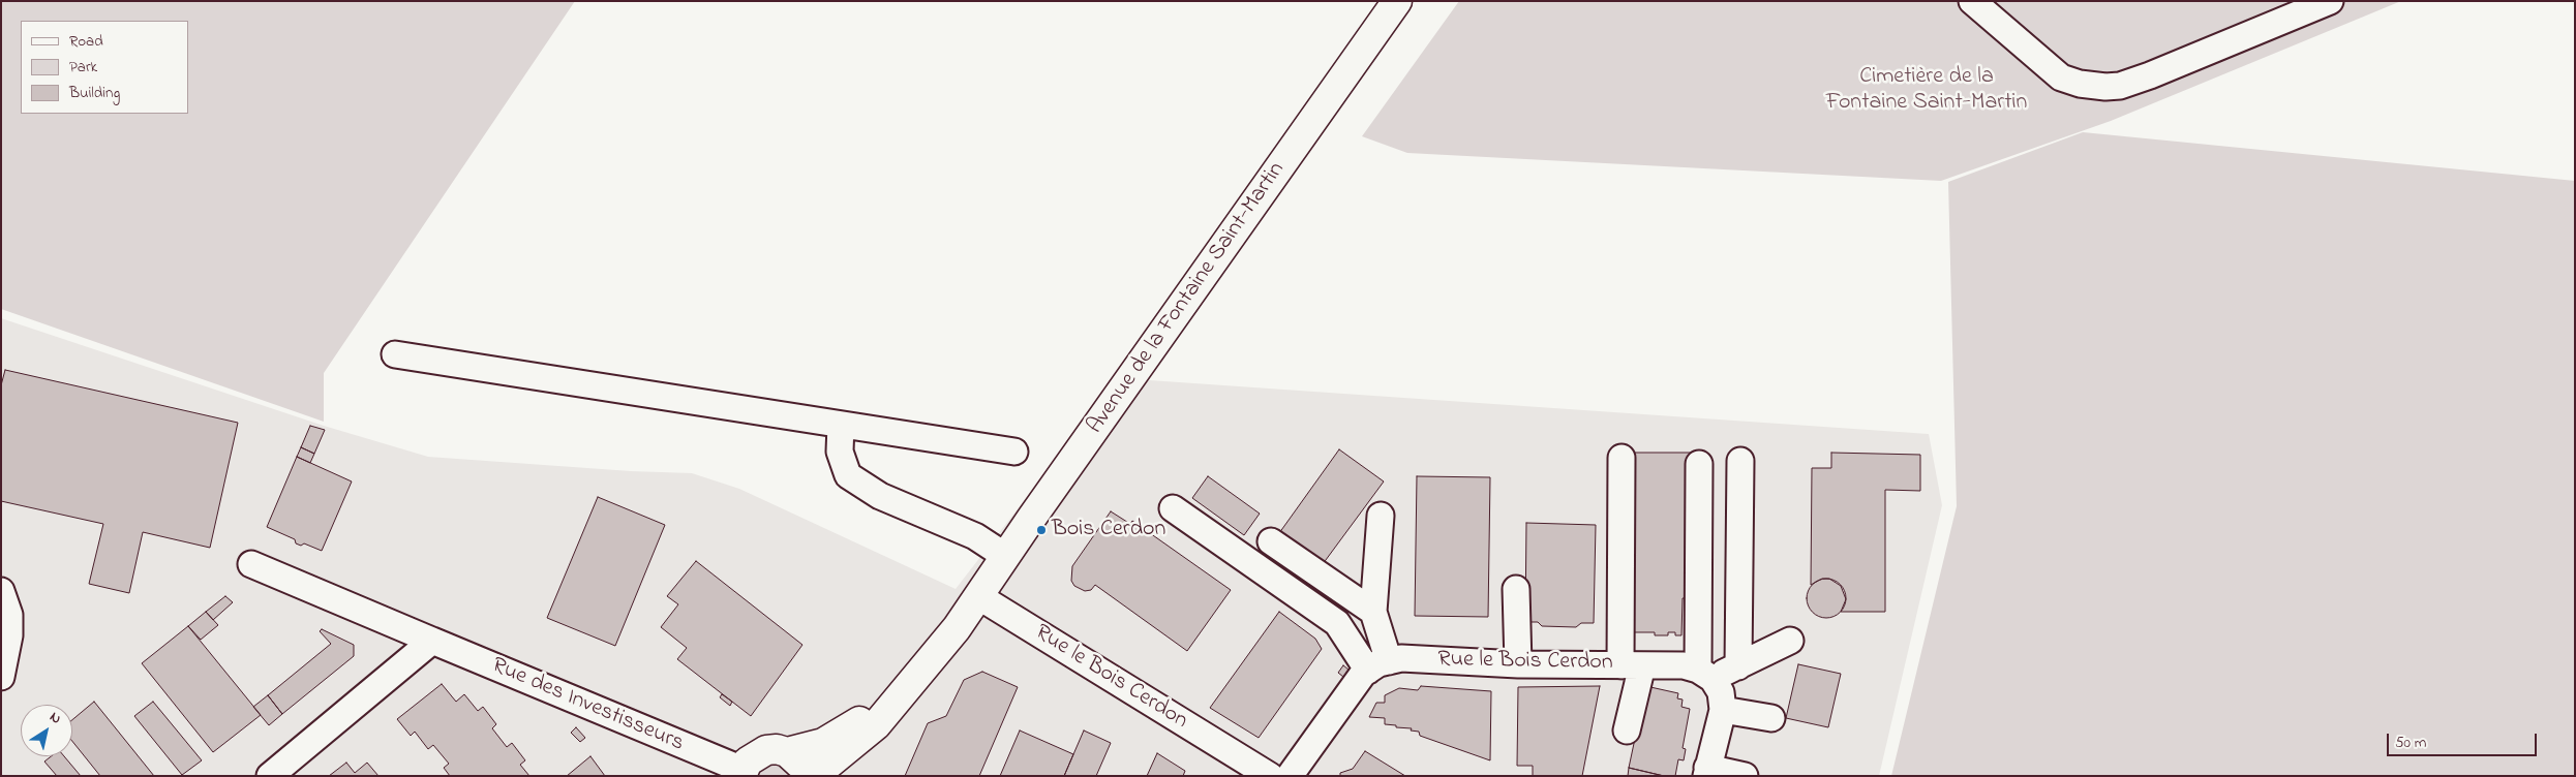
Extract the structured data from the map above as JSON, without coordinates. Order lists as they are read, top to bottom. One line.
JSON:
{"streets":{"main road":["Avenue de la Fontaine Saint-Martin"],"street":["Rue le Bois Cerdon","Rue des Investisseurs"]},"crossings":[["Avenue de la Fontaine Saint-Martin","Rue le Bois Cerdon"]],"parks":["Cimetière de la Fontaine Saint-Martin"],"places":["Bois Cerdon"],"legend":["Road","Park","Building"],"scale_bar":"50 m","north":"top right"}
